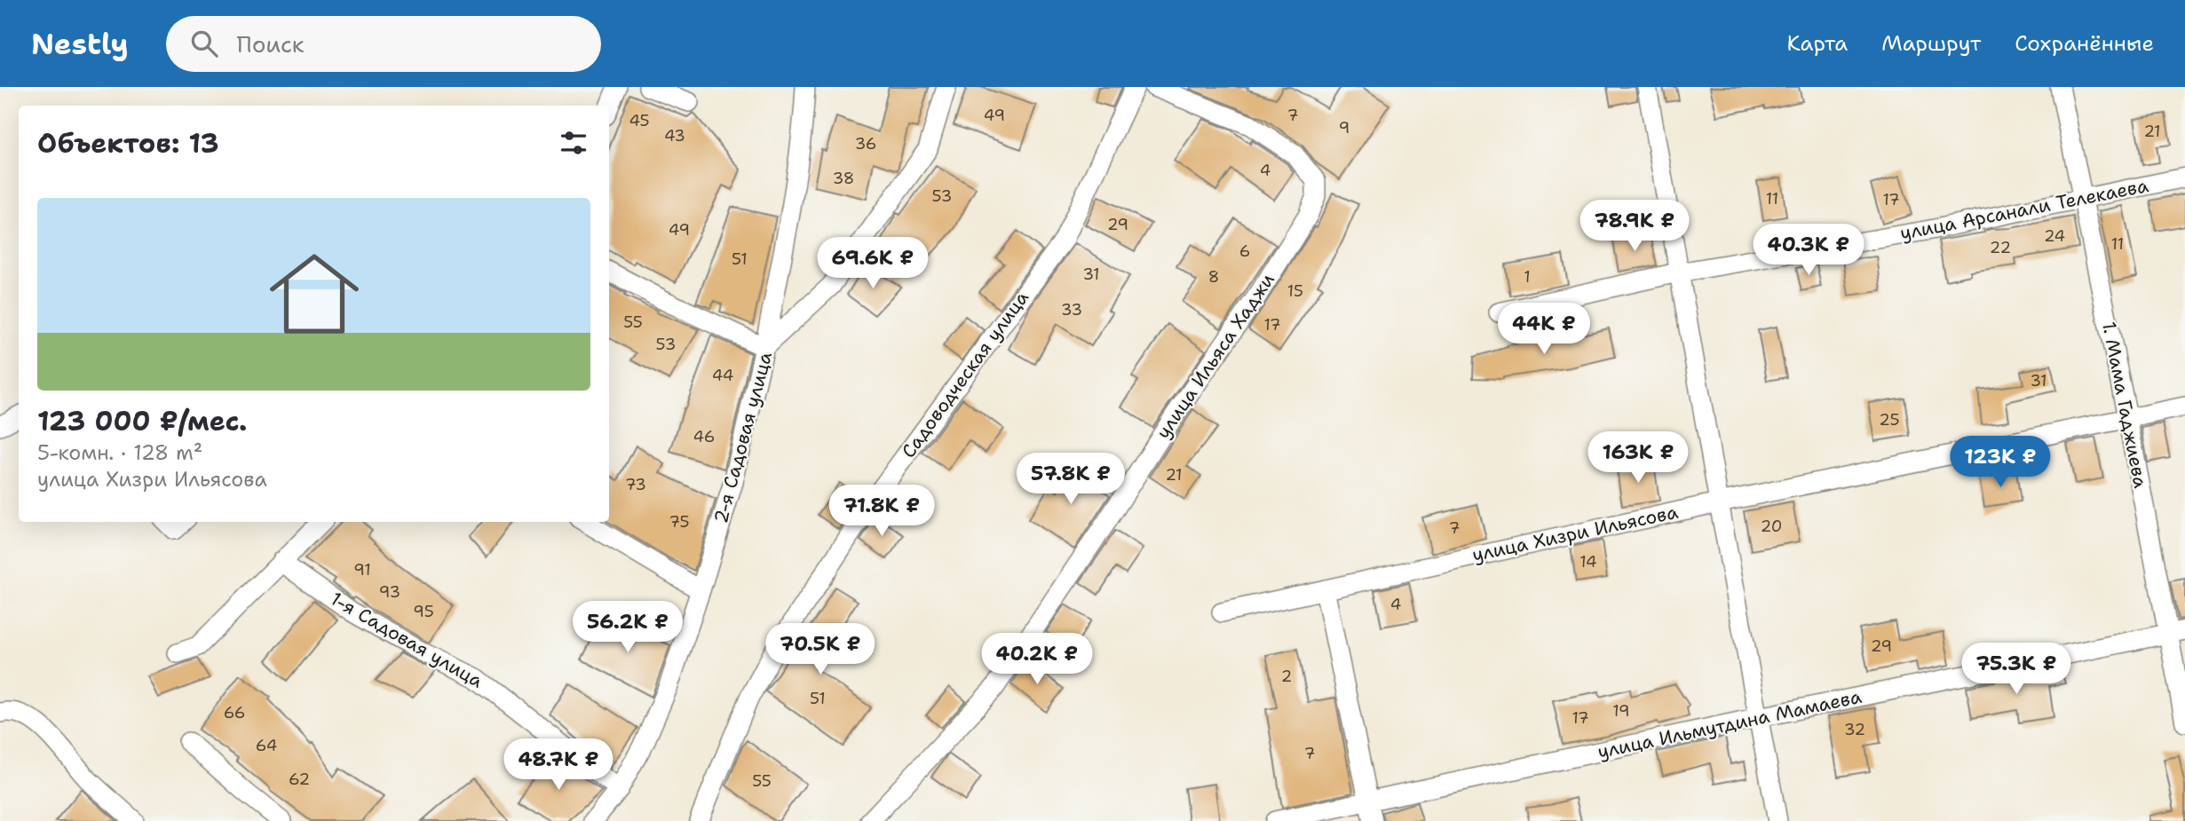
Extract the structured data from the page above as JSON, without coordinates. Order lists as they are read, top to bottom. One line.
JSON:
{"streets":{"street":["улица Арсанали Телекаева","улица Ильяса Хаджи","Садоводческая улица","1. Мама Гаджиева","2-я Садовая улица","улица Хизри Ильясова","1-я Садовая улица","улица Ильмутдина Мамаева"]},"crossings":[["улица Арсанали Телекаева","1. Мама Гаджиева"],["1. Мама Гаджиева","улица Хизри Ильясова"],["1. Мама Гаджиева","улица Ильмутдина Мамаева"],["2-я Садовая улица","1-я Садовая улица"]],"house_numbers":["49","7","45","9","21","43","36","4","38","53","11","17","29","49","24","11","22","6","51","31","8","1","15","33","55","17","53","44","31","25","46","21","73","75","20","7","14","91","93","4","95","29","2","51","19","66","17","32","64","7","62","55"],"page":{"header":"Nestly","search":"Поиск","nav":["Карта","Маршрут","Сохранённые"],"heading":"Объектов: 13","list":[{"name":"123 000 ₽/мес.","note":"5-комн. · 128 m² · улица Хизри Ильясова"}],"price":["78.9K ₽","40.3K ₽","69.6K ₽","44K ₽","163K ₽","123K ₽","57.8K ₽","71.8K ₽","56.2K ₽","70.5K ₽","40.2K ₽","75.3K ₽","48.7K ₽"]}}
